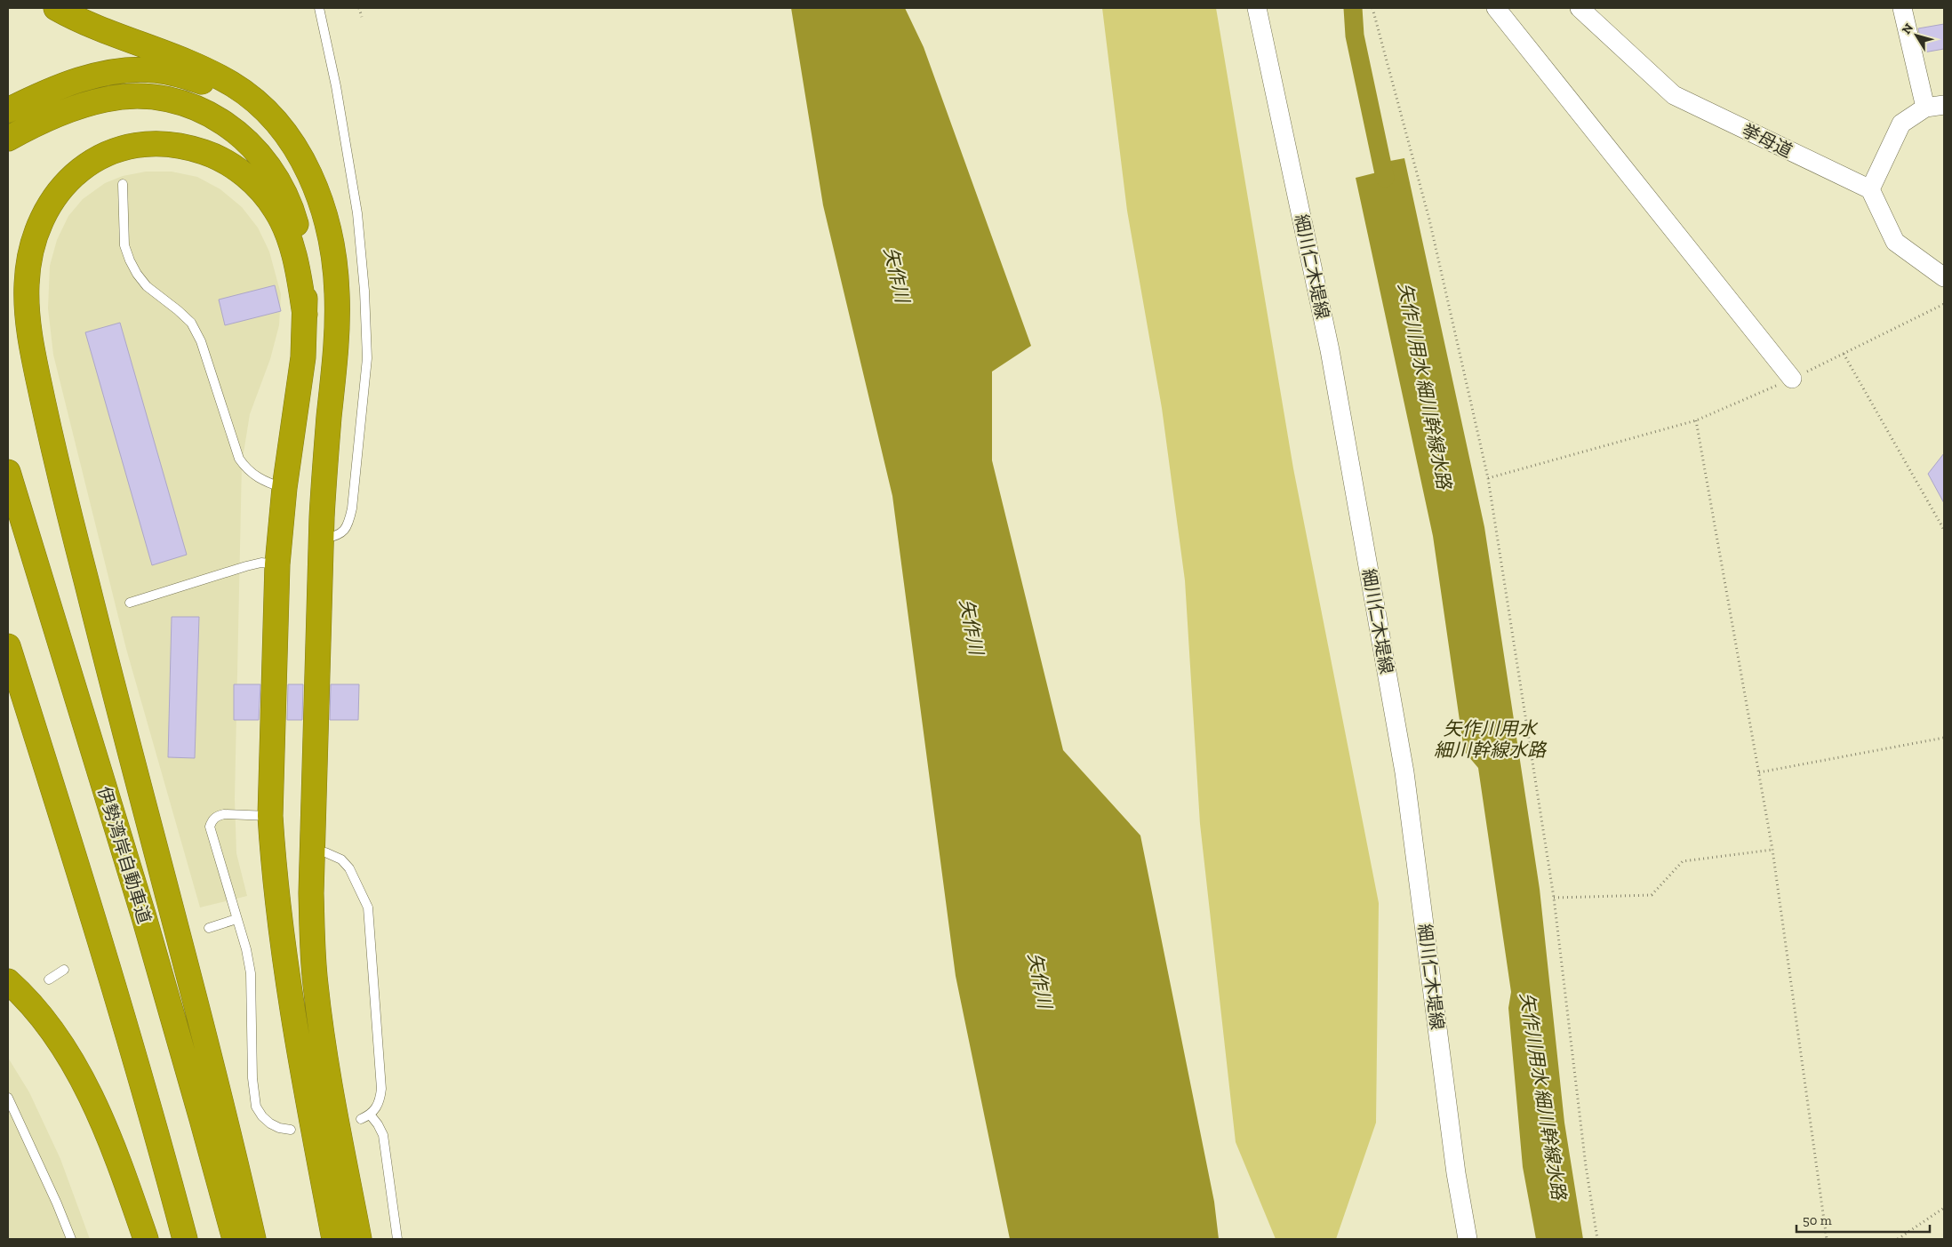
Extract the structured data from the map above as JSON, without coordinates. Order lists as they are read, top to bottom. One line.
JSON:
{"streets":{"highway":["伊勢湾岸自動車道"],"street":["挙母道","細川仁木堤線"]},"water":["矢作川","矢作川用水 細川幹線水路"],"scale_bar":"50 m","north":"top left"}
